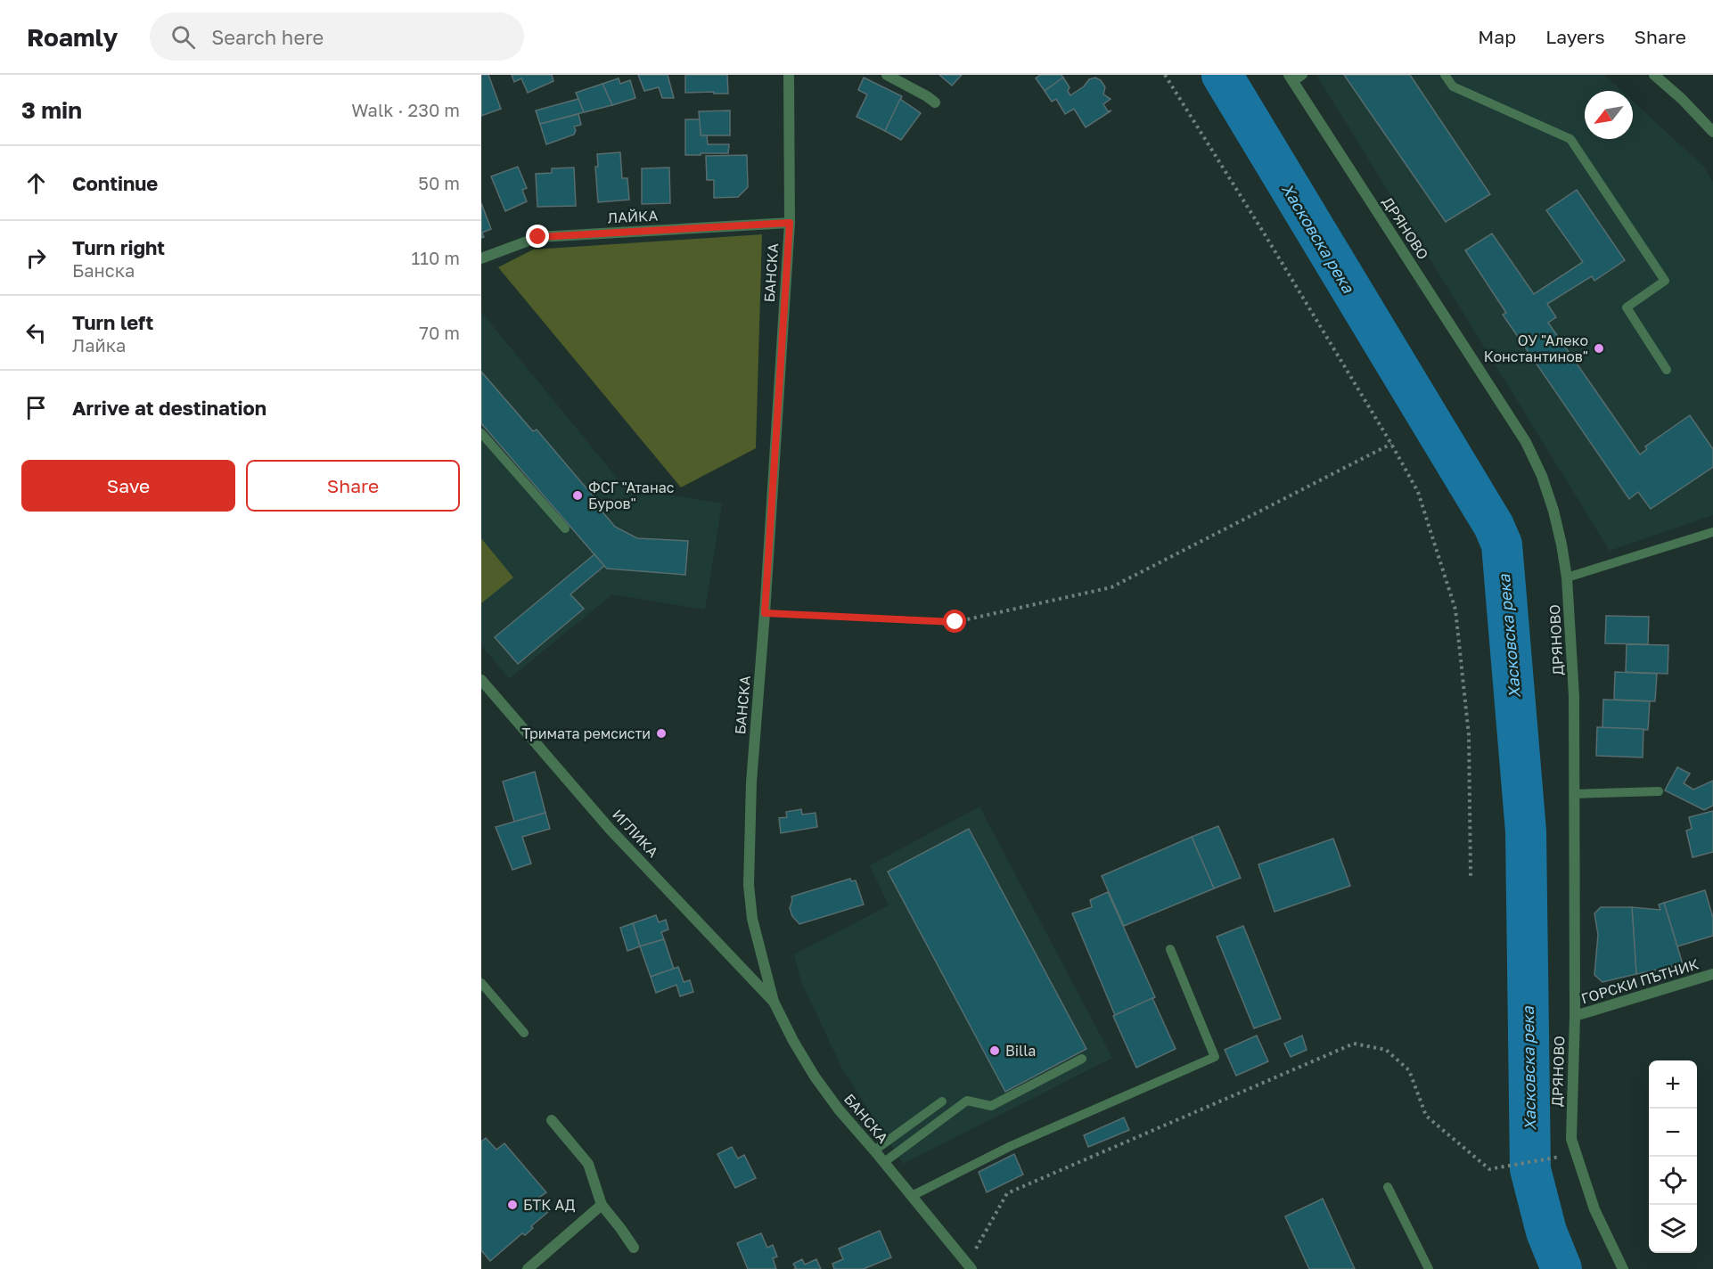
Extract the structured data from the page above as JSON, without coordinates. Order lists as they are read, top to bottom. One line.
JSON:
{"streets":{"street":["ЛАЙКА","ДРЯНОВО","БАНСКА","ИГЛИКА","ГОРСКИ ПЪТНИК"]},"crossings":[["ЛАЙКА","БАНСКА"],["ДРЯНОВО","ГОРСКИ ПЪТНИК"],["БАНСКА","ИГЛИКА"]],"water":["Хасковска река"],"places":["ОУ \"Алеко Константинов\"","ФСГ \"Атанас Буров\"","Тримата ремсисти","Billa","БТК АД"],"north":"bottom left","page":{"header":"Roamly","search":"Search here","nav":["Map","Layers","Share"],"heading":["3 min","Walk · 230 m"],"list":[["Continue","50 m"],["Turn right","Банска","110 m"],["Turn left","Лайка","70 m"],"Arrive at destination"],"buttons":["Save","Share"],"map_buttons":["+","−"]}}
